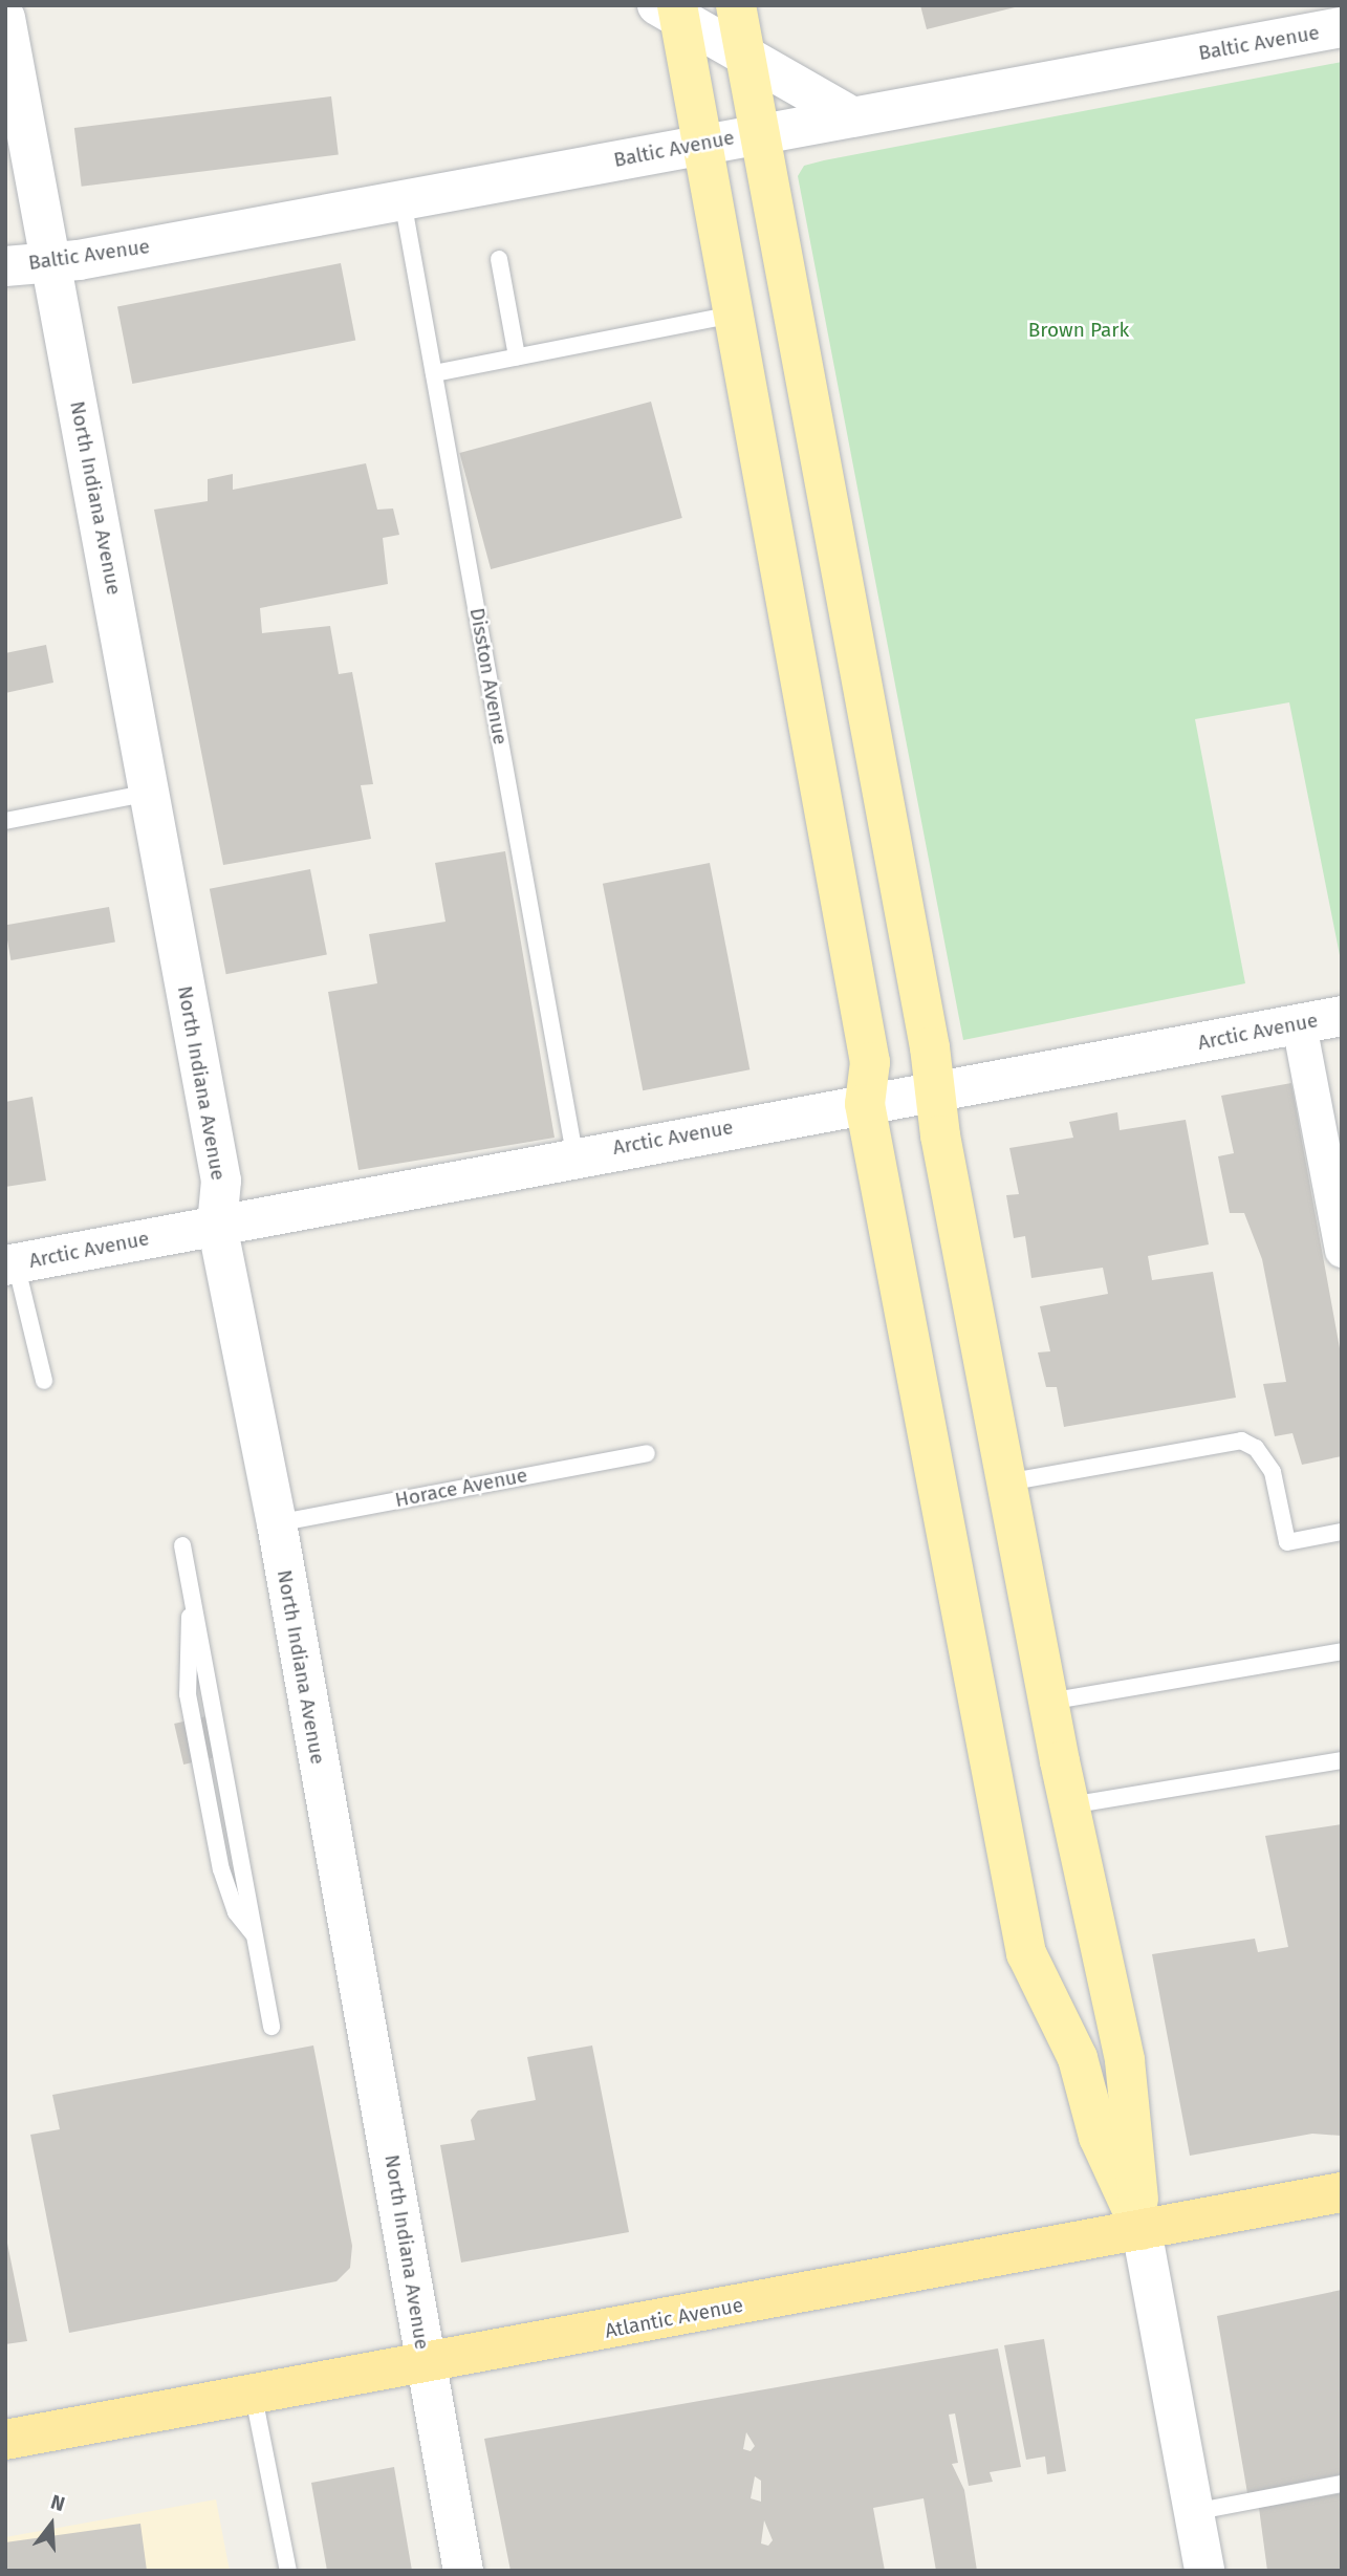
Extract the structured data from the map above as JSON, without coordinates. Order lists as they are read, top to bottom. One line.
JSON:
{"streets":{"highway":["Atlantic Avenue"],"street":["Baltic Avenue","North Indiana Avenue","Arctic Avenue"],"lane":["Disston Avenue","Horace Avenue"]},"crossings":[["Baltic Avenue","North Indiana Avenue"],["Baltic Avenue","Disston Avenue"],["North Indiana Avenue","Arctic Avenue"],["North Indiana Avenue","Horace Avenue"],["North Indiana Avenue","Atlantic Avenue"],["Disston Avenue","Arctic Avenue"]],"parks":["Brown Park"],"north":"top"}
